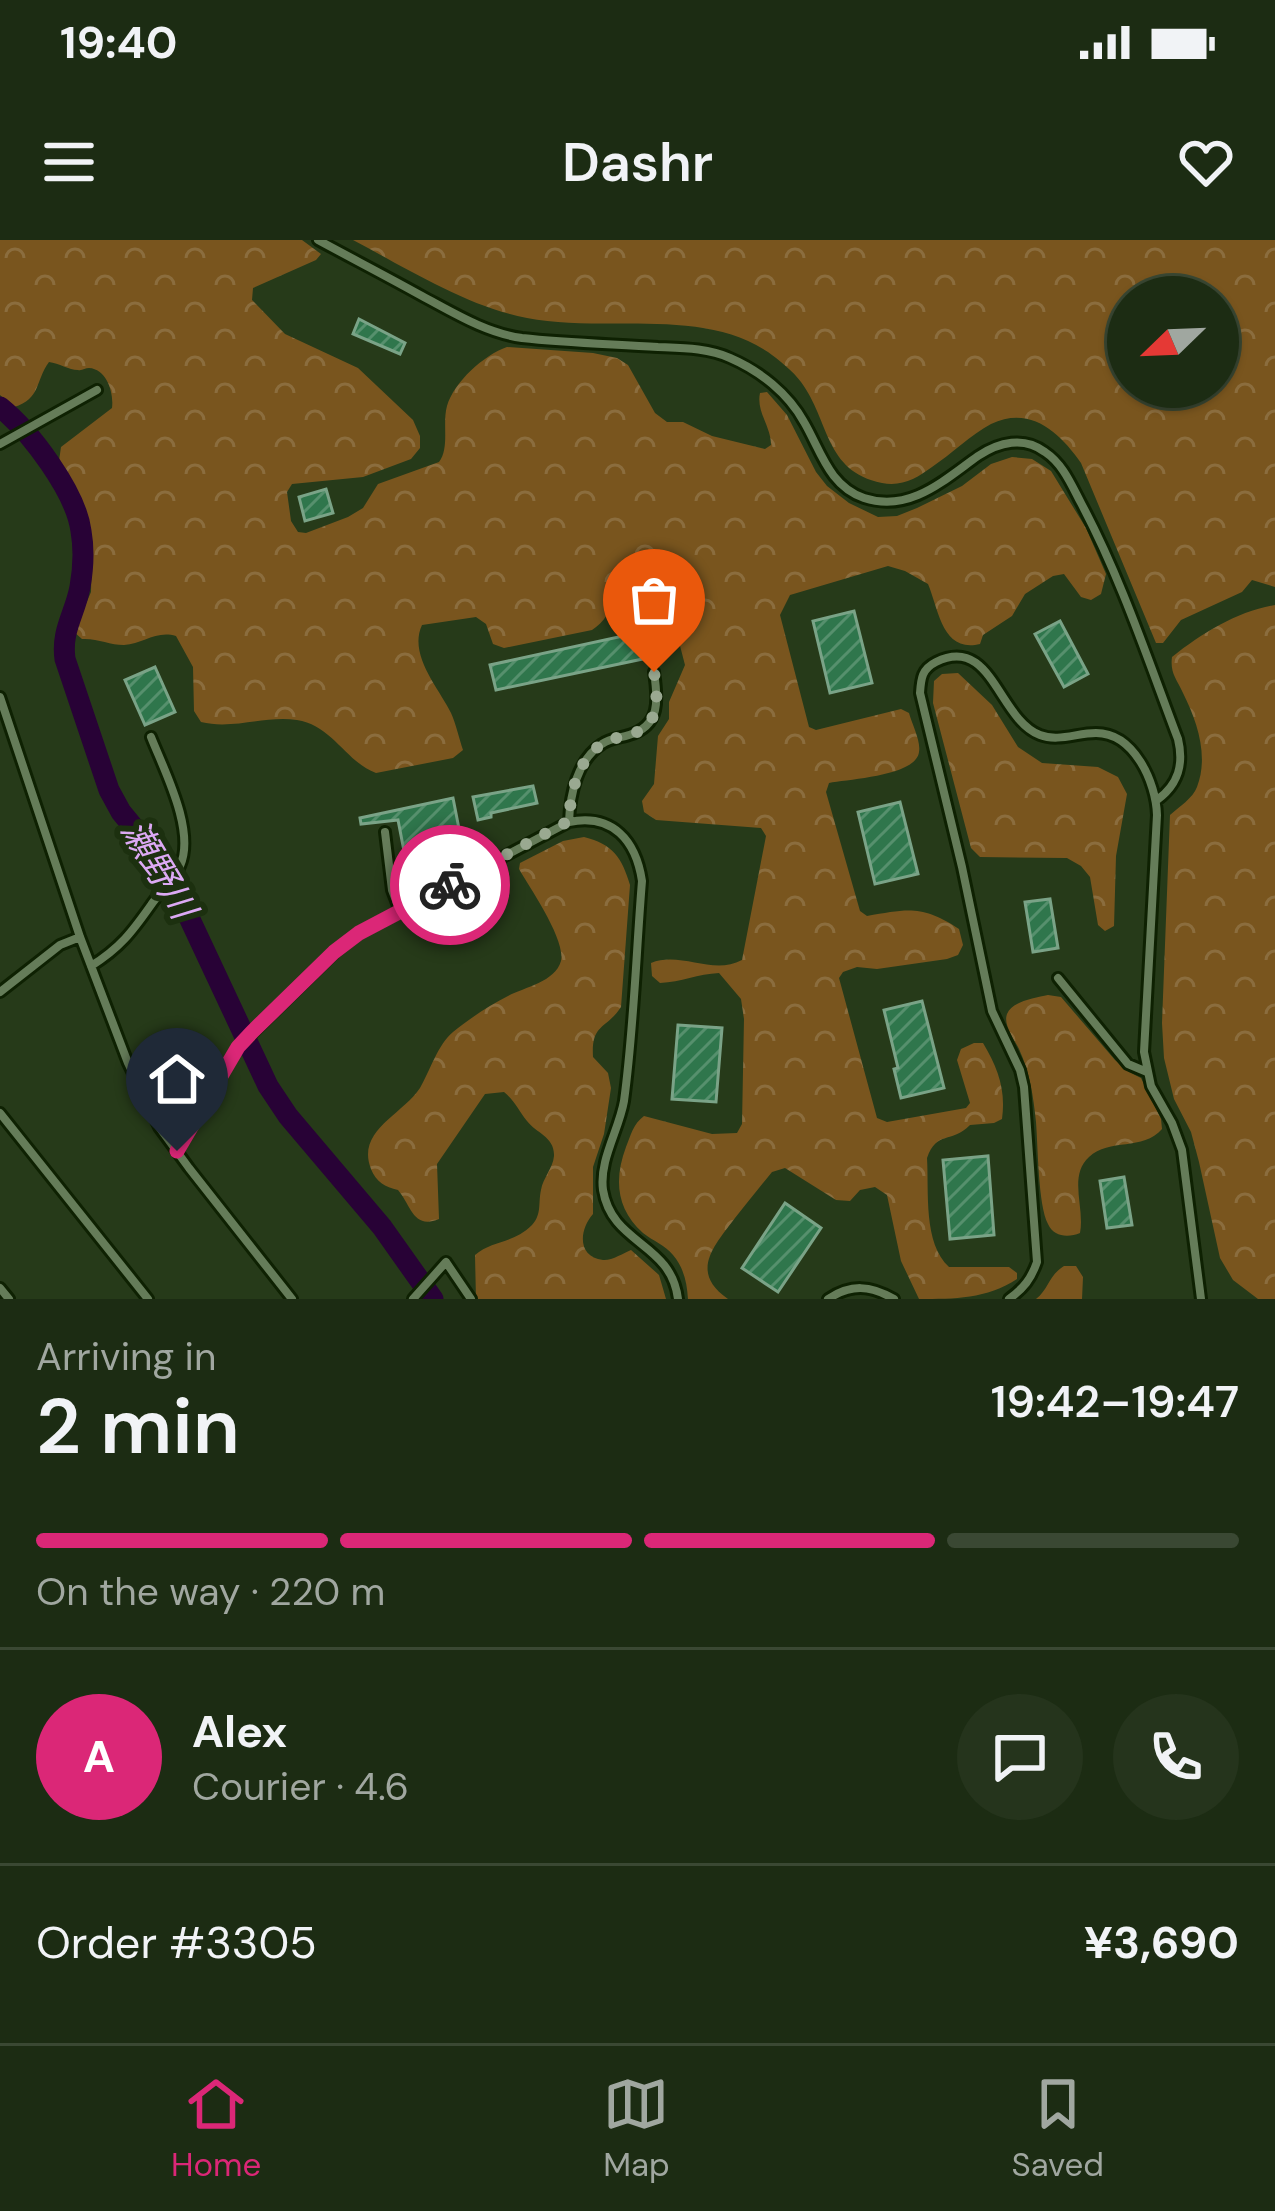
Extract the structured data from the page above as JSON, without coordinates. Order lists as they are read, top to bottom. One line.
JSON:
{"water":["瀬野川"],"north":"bottom left","page":{"status":"19:40","header":"Dashr","heading":["2 min","Arriving in","19:42–19:47"],"panel":["Alex","Courier · 4.6","Order #3305","¥3,690"],"bar":"On the way · 220 m","round":"A","tabs":["Home","Map","Saved"]}}
